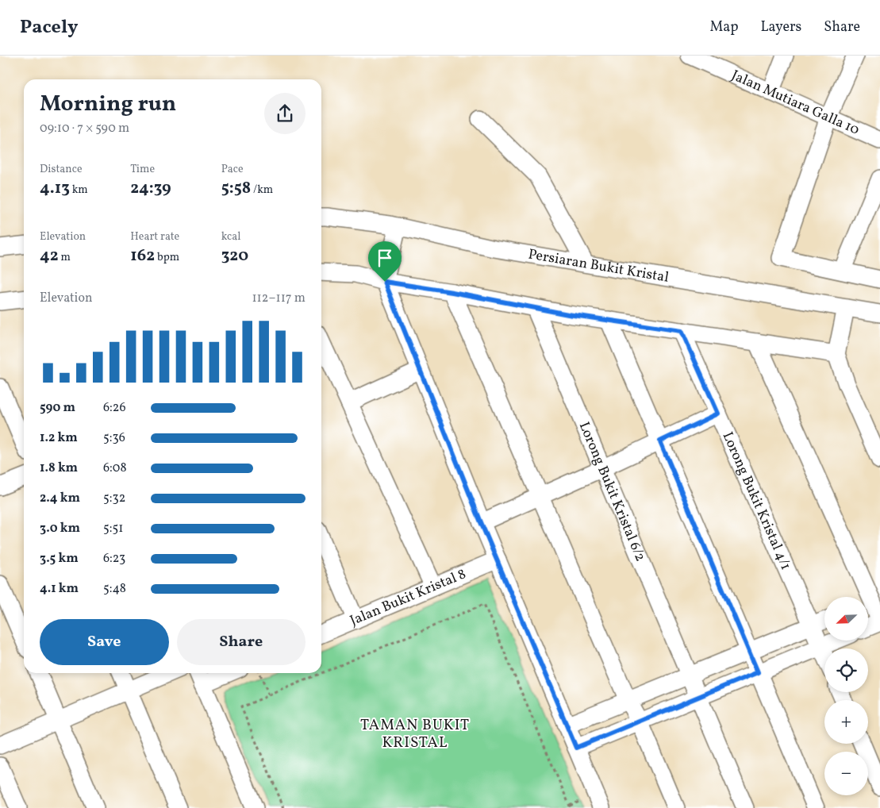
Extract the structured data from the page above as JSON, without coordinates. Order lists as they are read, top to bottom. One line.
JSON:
{"streets":{"street":["Jalan Mutiara Galla 10","Persiaran Bukit Kristal","Lorong Bukit Kristal 6/2","Lorong Bukit Kristal 4/1","Jalan Bukit Kristal 8"]},"districts":["TAMAN BUKIT KRISTAL"],"north":"bottom left","page":{"header":"Pacely","nav":["Map","Layers","Share"],"heading":["Morning run","09:10 · 7 × 590 m"],"stats":[["Distance","4.13 km"],["Time","24:39"],["Pace","5:58 /km"],["Elevation","42 m"],["Heart rate","162 bpm"],["kcal","320"]],"chart":["Elevation","112–117 m"],"list":[{"name":"590 m","note":"6:26"},{"name":"1.2 km","note":"5:36"},{"name":"1.8 km","note":"6:08"},{"name":"2.4 km","note":"5:32"},{"name":"3.0 km","note":"5:51"},{"name":"3.5 km","note":"6:23"},{"name":"4.1 km","note":"5:48"}],"map_buttons":["+","−"],"buttons":["Save","Share"]}}
